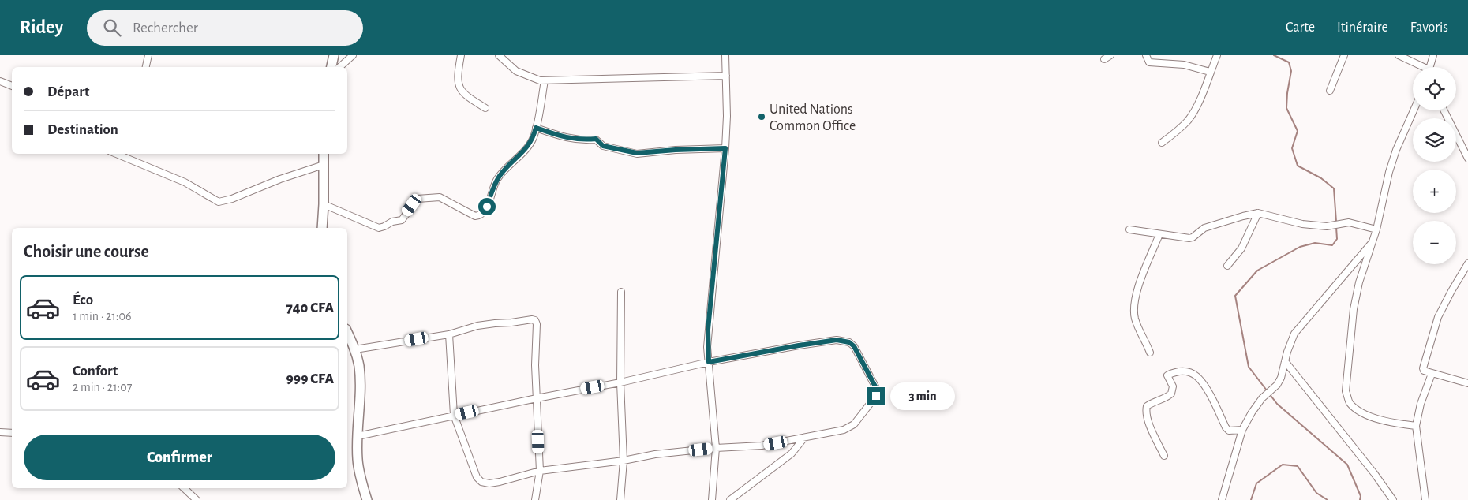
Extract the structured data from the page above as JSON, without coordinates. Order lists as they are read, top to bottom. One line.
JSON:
{"places":["United Nations Common Office"],"page":{"header":"Ridey","search":"Rechercher","nav":["Carte","Itinéraire","Favoris"],"map_buttons":["+","−"],"banner":["Départ","Destination"],"heading":"Choisir une course","list":[{"name":"Éco","note":"1 min · 21:06","value":"740 CFA"},{"name":"Confort","note":"2 min · 21:07","value":"999 CFA"}],"bubble":"3 min","buttons":"Confirmer"}}
